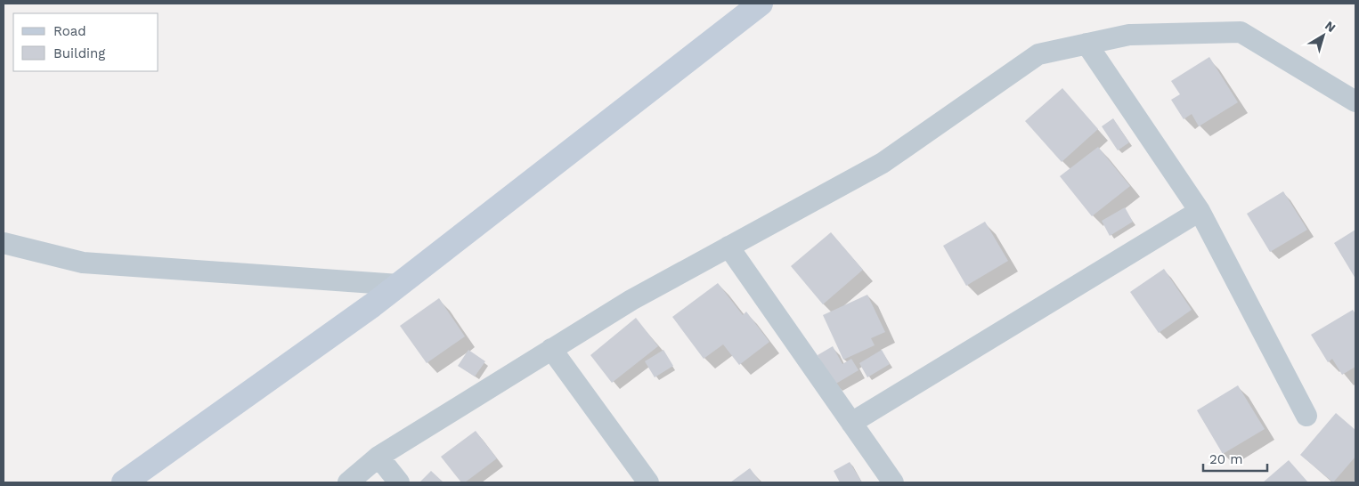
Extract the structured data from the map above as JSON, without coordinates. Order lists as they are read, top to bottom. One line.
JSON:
{"legend":["Road","Building"],"scale_bar":"20 m","north":"top right"}
